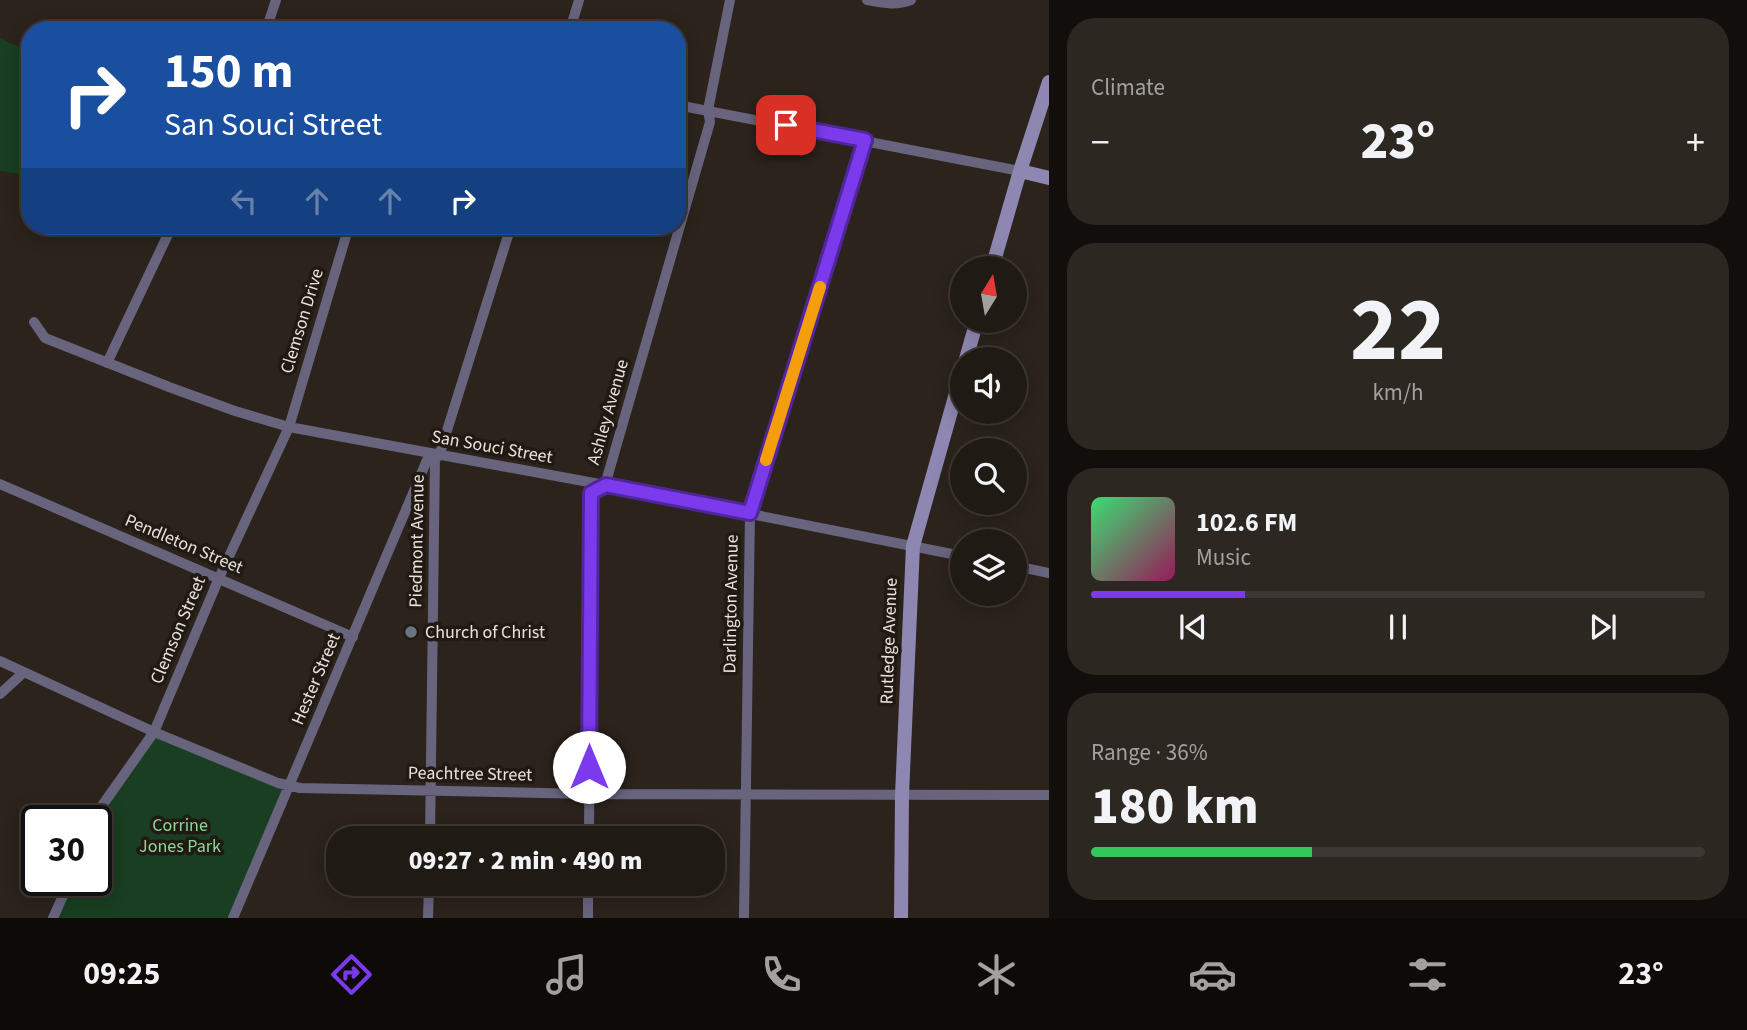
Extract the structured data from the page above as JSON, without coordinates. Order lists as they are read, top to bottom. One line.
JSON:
{"streets":{"main road":["Rutledge Avenue"],"street":["Clemson Drive","Ashley Avenue","San Souci Street","Piedmont Avenue","Pendleton Street","Darlington Avenue","Clemson Street","Hester Street","Peachtree Street"]},"crossings":[["Clemson Drive","San Souci Street"],["Clemson Drive","Clemson Street"],["Ashley Avenue","San Souci Street"],["Ashley Avenue","Peachtree Street"],["San Souci Street","Piedmont Avenue"],["San Souci Street","Darlington Avenue"],["San Souci Street","Clemson Street"],["San Souci Street","Rutledge Avenue"],["San Souci Street","Hester Street"],["Piedmont Avenue","Hester Street"],["Piedmont Avenue","Peachtree Street"],["Pendleton Street","Clemson Street"],["Pendleton Street","Hester Street"],["Darlington Avenue","Peachtree Street"],["Clemson Street","Peachtree Street"],["Rutledge Avenue","Peachtree Street"],["Hester Street","Peachtree Street"]],"parks":["Corrine Jones Park"],"places":["Church of Christ"],"north":"top","page":{"tile":["Climate",["22","km/h"],["Range · 36%","180 km"]],"turn":["150 m","San Souci Street"],"heat":["−","23°","+"],"song":["102.6 FM","Music"],"limit":"30","trip":"09:27 · 2 min · 490 m","tabs":["09:25","23°"]}}
